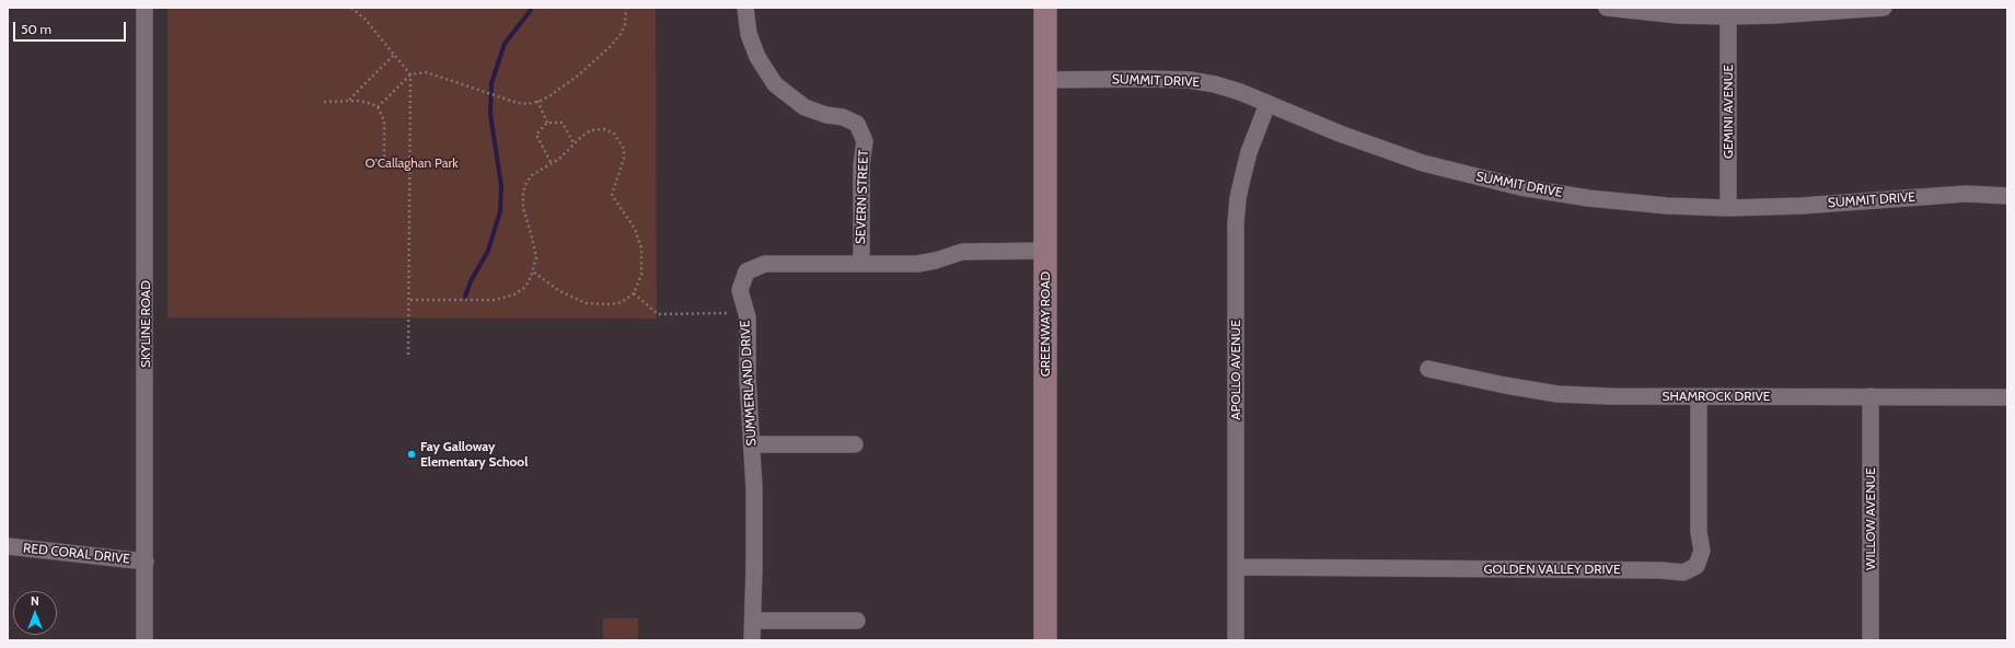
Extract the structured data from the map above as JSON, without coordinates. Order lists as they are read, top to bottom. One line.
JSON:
{"streets":{"street":["SUMMIT DRIVE","GEMINI AVENUE","SEVERN STREET","SKYLINE ROAD","GREENWAY ROAD","APOLLO AVENUE","SUMMERLAND DRIVE","SHAMROCK DRIVE","WILLOW AVENUE","RED CORAL DRIVE","GOLDEN VALLEY DRIVE"]},"crossings":[["SUMMIT DRIVE","GEMINI AVENUE"],["SUMMIT DRIVE","GREENWAY ROAD"],["SUMMIT DRIVE","APOLLO AVENUE"],["SEVERN STREET","SUMMERLAND DRIVE"],["SKYLINE ROAD","RED CORAL DRIVE"],["GREENWAY ROAD","SUMMERLAND DRIVE"],["APOLLO AVENUE","GOLDEN VALLEY DRIVE"],["SHAMROCK DRIVE","WILLOW AVENUE"],["SHAMROCK DRIVE","GOLDEN VALLEY DRIVE"]],"parks":["O'Callaghan Park"],"places":["Fay Galloway Elementary School"],"scale_bar":"50 m","north":"top"}
